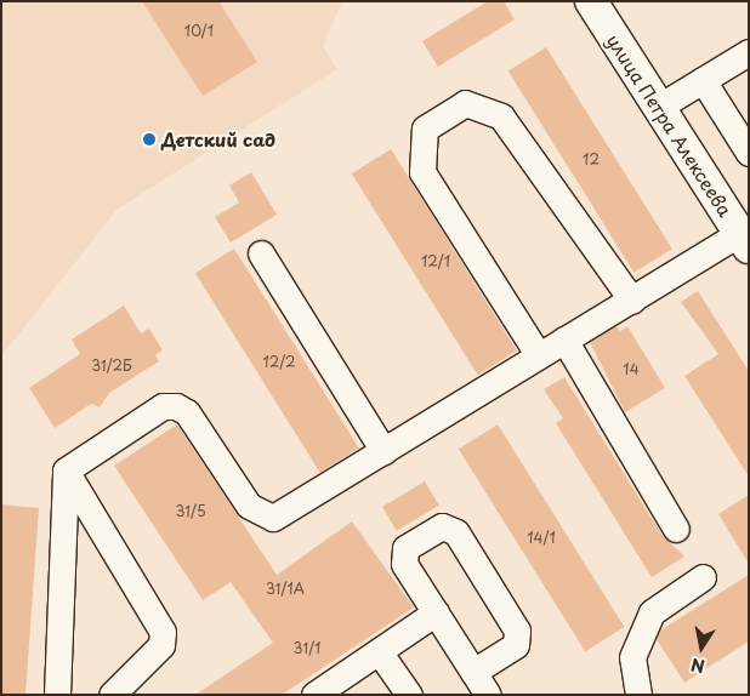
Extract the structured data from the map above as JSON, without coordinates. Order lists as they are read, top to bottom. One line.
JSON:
{"streets":{"main road":["улица Петра Алексеева"]},"places":["Детский сад"],"house_numbers":["10/1","12","12/1","12/2","31/2Б","14","31/5","14/1","31/1А","31/1"],"north":"bottom"}
